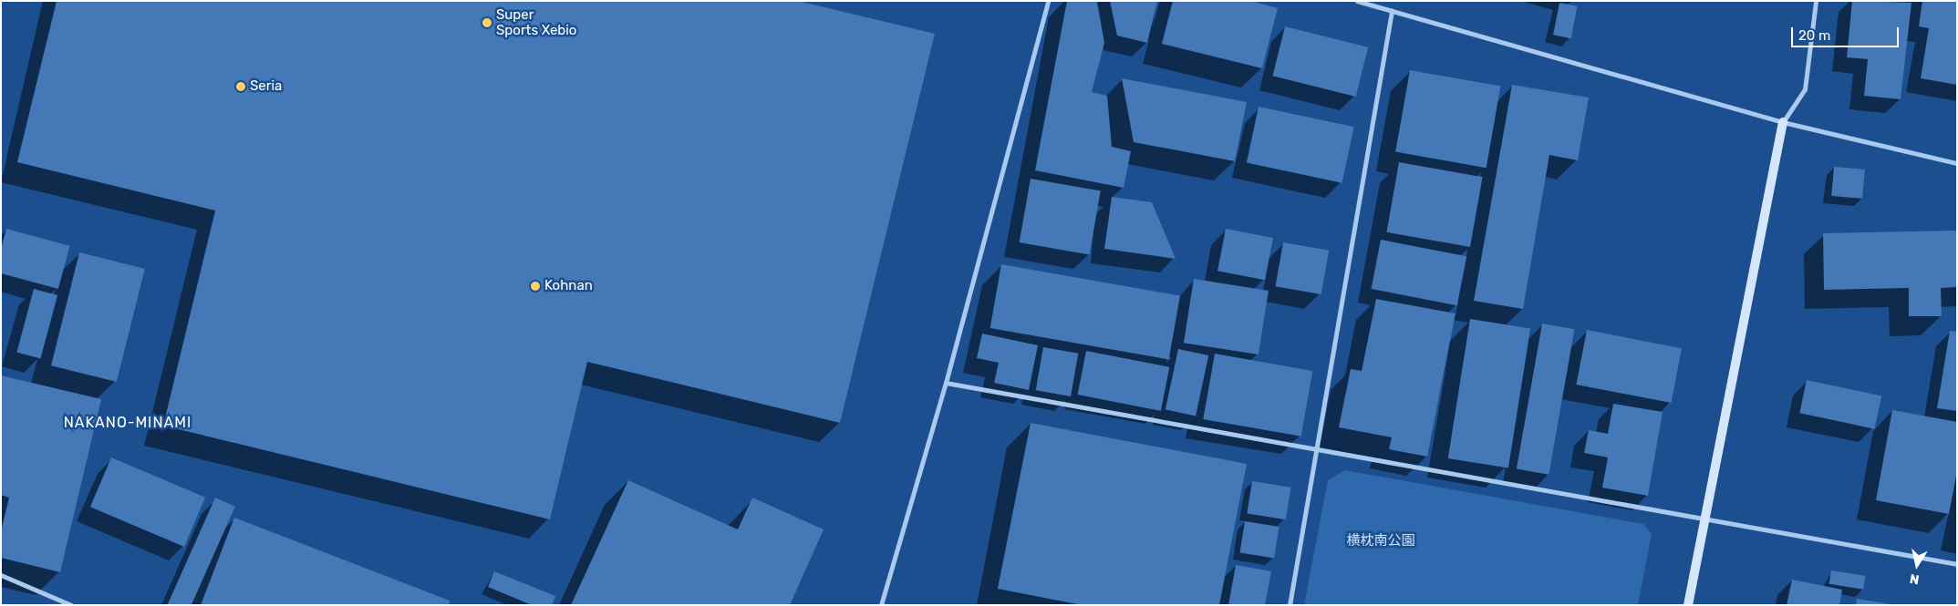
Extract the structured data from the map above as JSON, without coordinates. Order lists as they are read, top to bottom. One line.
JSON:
{"districts":["NAKANO-MINAMI"],"parks":["横枕南公園"],"places":["Super Sports Xebio","Seria","Kohnan"],"scale_bar":"20 m","north":"bottom"}
